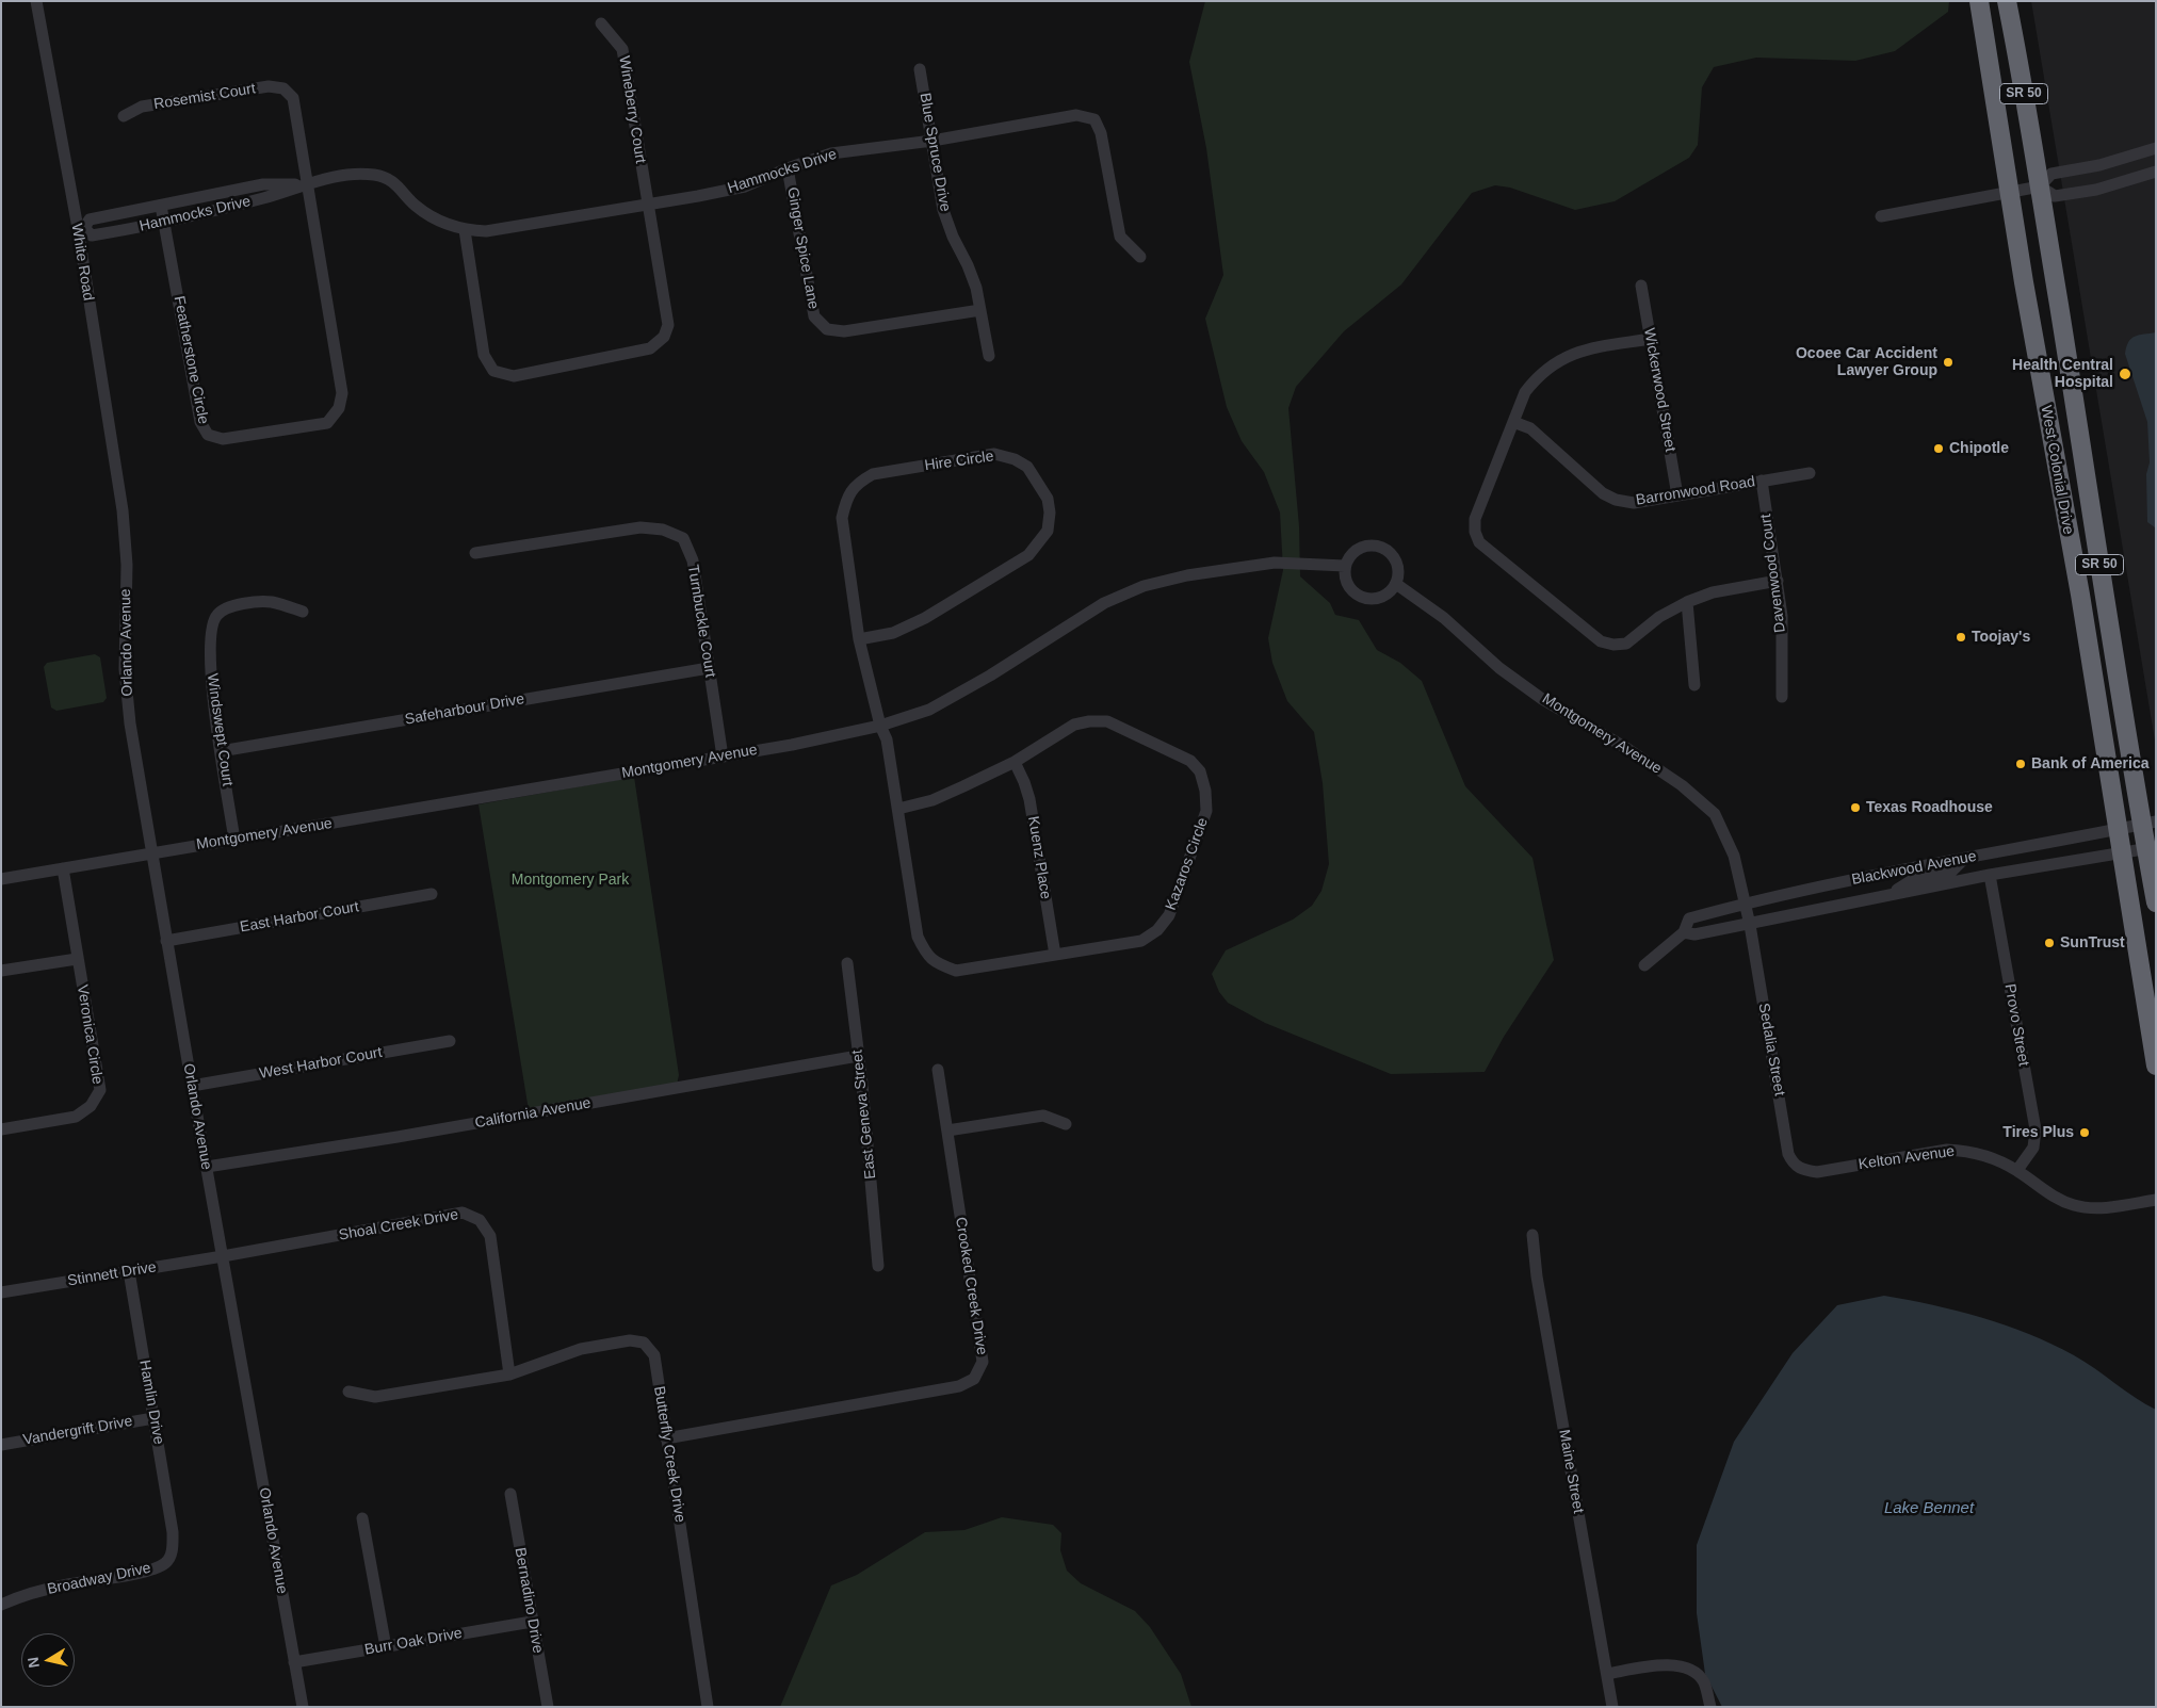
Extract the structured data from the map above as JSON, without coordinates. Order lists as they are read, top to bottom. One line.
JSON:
{"streets":{"highway":["SR 50","West Colonial Drive"],"street":["Rosemist Court","Wineberry Court","Blue Spruce Drive","Hammocks Drive","Ginger Spice Lane","White Road","Featherstone Circle","Wickerwood Street","Hire Circle","Barronwood Road","Davenwood Court","Turnbuckle Court","Orlando Avenue","Safeharbour Drive","Windswept Court","Montgomery Avenue","Kuenz Place","Kazaros Circle","Blackwood Avenue","East Harbor Court","Provo Street","Veronica Circle","Sedalia Street","West Harbor Court","California Avenue","East Geneva Street","Kelton Avenue","Shoal Creek Drive","Stinnett Drive","Crooked Creek Drive","Hamlin Drive","Vandergrift Drive","Butterfly Creek Drive","Maine Street","Broadway Drive","Bernadino Drive","Burr Oak Drive"]},"crossings":[["Rosemist Court","Hammocks Drive"],["Rosemist Court","Featherstone Circle"],["Wineberry Court","Hammocks Drive"],["Blue Spruce Drive","Hammocks Drive"],["Blue Spruce Drive","Ginger Spice Lane"],["Hammocks Drive","Ginger Spice Lane"],["Hammocks Drive","White Road"],["Hammocks Drive","Featherstone Circle"],["White Road","Orlando Avenue"],["Wickerwood Street","Barronwood Road"],["Hire Circle","Montgomery Avenue"],["Hire Circle","Kazaros Circle"],["West Colonial Drive","Blackwood Avenue"],["Barronwood Road","Davenwood Court"],["Turnbuckle Court","Safeharbour Drive"],["Turnbuckle Court","Montgomery Avenue"],["Orlando Avenue","Montgomery Avenue"],["Orlando Avenue","East Harbor Court"],["Orlando Avenue","West Harbor Court"],["Orlando Avenue","California Avenue"],["Orlando Avenue","Shoal Creek Drive"],["Orlando Avenue","Stinnett Drive"],["Orlando Avenue","Burr Oak Drive"],["Safeharbour Drive","Windswept Court"],["Windswept Court","Montgomery Avenue"],["Montgomery Avenue","Kazaros Circle"],["Montgomery Avenue","Blackwood Avenue"],["Montgomery Avenue","Veronica Circle"],["Montgomery Avenue","Sedalia Street"],["Kuenz Place","Kazaros Circle"],["Blackwood Avenue","Provo Street"],["Blackwood Avenue","Sedalia Street"],["Provo Street","Kelton Avenue"],["Sedalia Street","Kelton Avenue"],["California Avenue","East Geneva Street"],["Shoal Creek Drive","Stinnett Drive"],["Shoal Creek Drive","Butterfly Creek Drive"],["Stinnett Drive","Hamlin Drive"],["Crooked Creek Drive","Butterfly Creek Drive"],["Hamlin Drive","Vandergrift Drive"],["Hamlin Drive","Broadway Drive"],["Bernadino Drive","Burr Oak Drive"]],"water":["Lake Bennet"],"parks":["Montgomery Park"],"places":["Ocoee Car Accident Lawyer Group","Health Central Hospital","Chipotle","Toojay's","Bank of America","Texas Roadhouse","SunTrust","Tires Plus"],"north":"left"}
